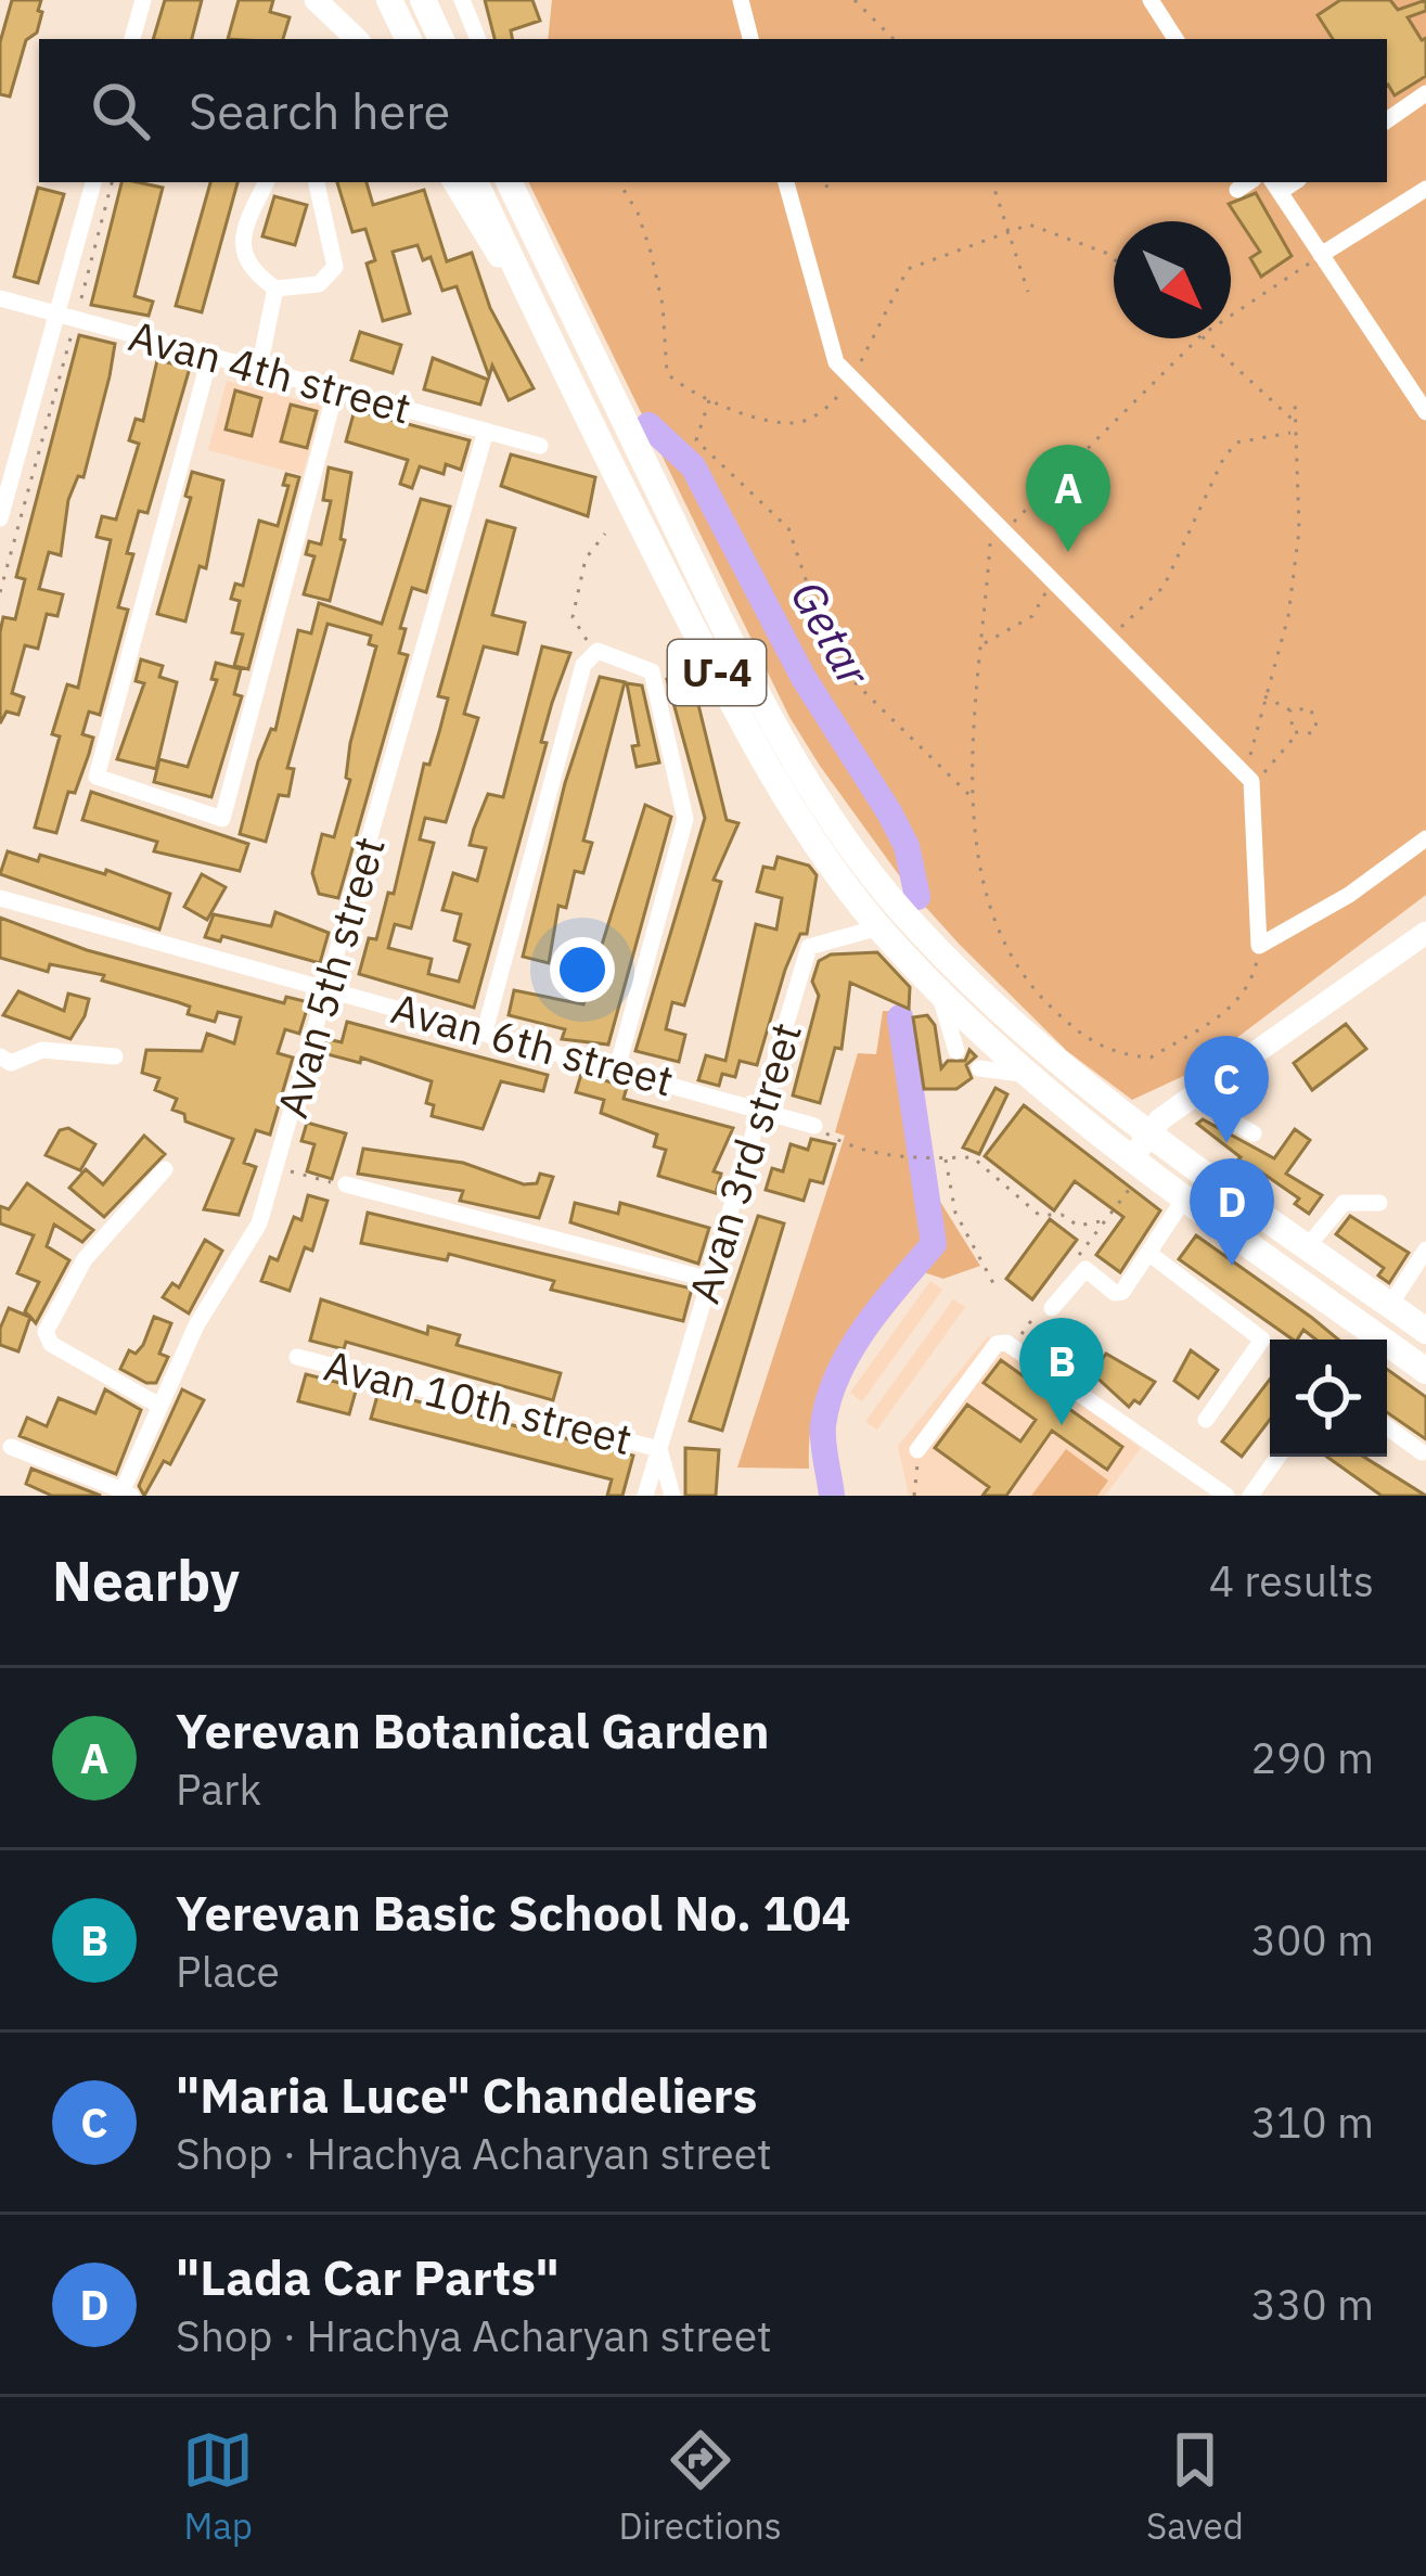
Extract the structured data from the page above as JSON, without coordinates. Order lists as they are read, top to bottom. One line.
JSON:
{"streets":{"highway":["Մ-4"],"street":["Avan 4th street","Avan 5th street","Avan 6th street","Avan 3rd street","Avan 10th street"]},"crossings":[["Avan 4th street","Avan 5th street"],["Մ-4","Avan 3rd street"],["Avan 5th street","Avan 6th street"],["Avan 6th street","Avan 3rd street"],["Avan 3rd street","Avan 10th street"]],"water":["Getar"],"north":"bottom right","page":{"search":"Search here","pins":["A","C","D","B"],"heading":["Nearby","4 results"],"list":[{"mark":"A","name":"Yerevan Botanical Garden","note":"Park","value":"290 m"},{"mark":"B","name":"Yerevan Basic School No. 104","note":"Place","value":"300 m"},{"mark":"C","name":"\"Maria Luce\" Chandeliers","note":"Shop · Hrachya Acharyan street","value":"310 m"},{"mark":"D","name":"\"Lada Car Parts\"","note":"Shop · Hrachya Acharyan street","value":"330 m"}],"nav":["Map","Directions","Saved"]}}
